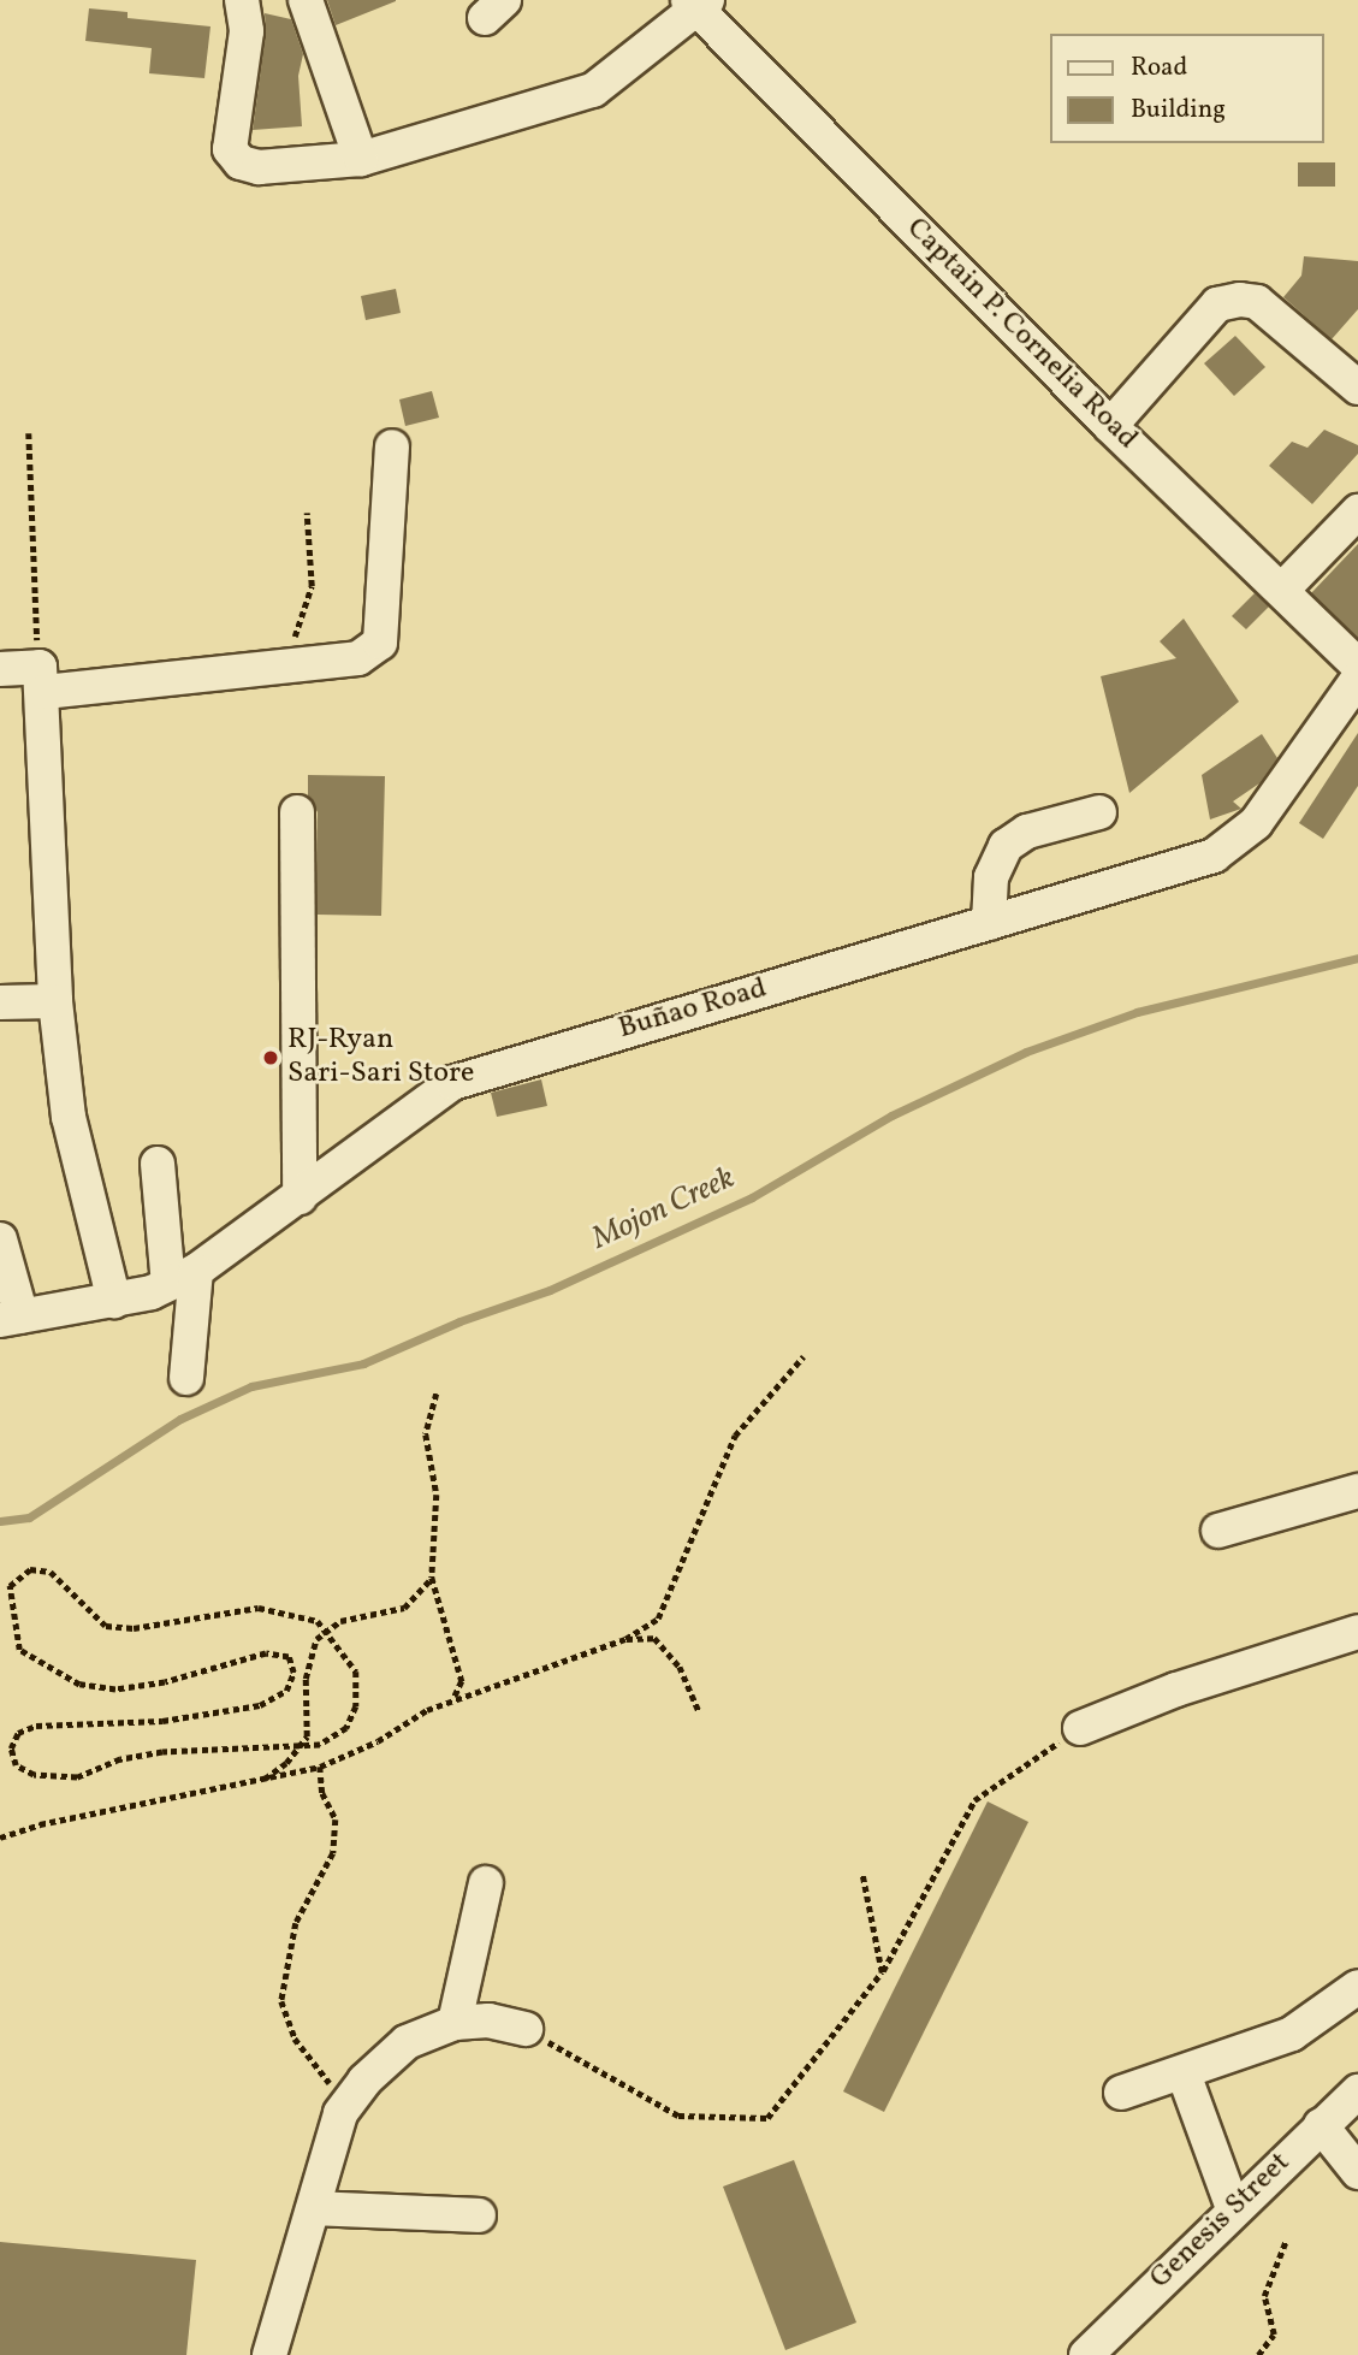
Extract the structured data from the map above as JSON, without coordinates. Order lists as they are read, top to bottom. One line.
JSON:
{"streets":{"street":["Captain P. Cornelia Road","Buñao Road","Genesis Street"]},"crossings":[["Captain P. Cornelia Road","Buñao Road"]],"water":["Mojon Creek"],"places":["RJ-Ryan Sari-Sari Store"],"legend":["Road","Building"]}
